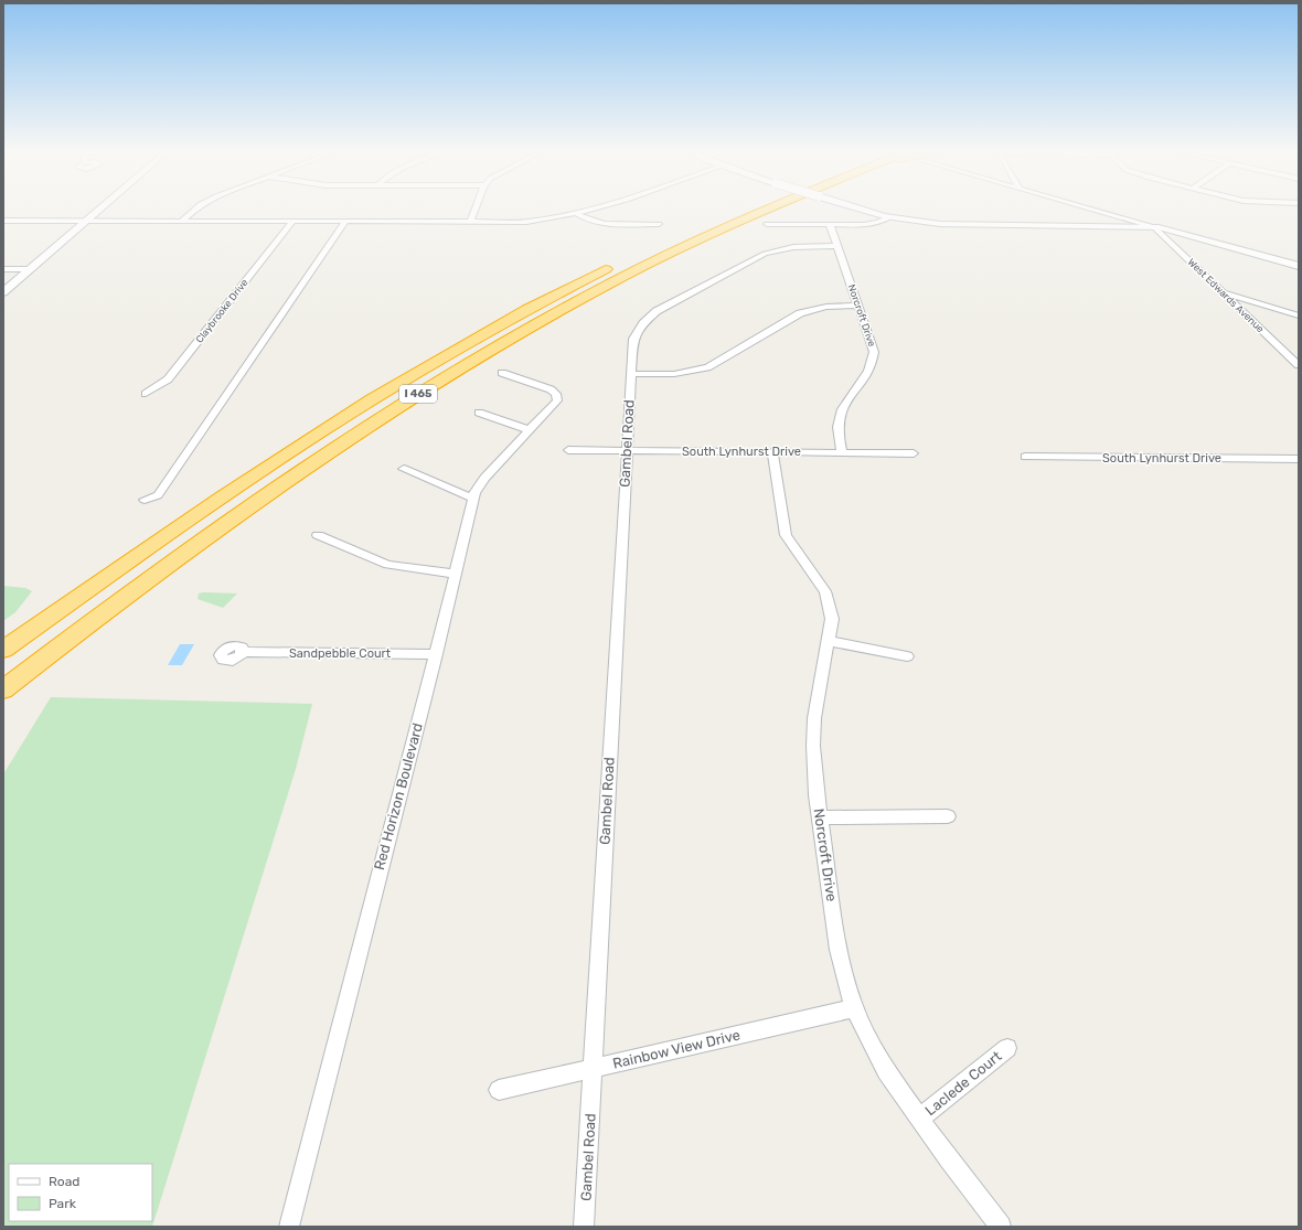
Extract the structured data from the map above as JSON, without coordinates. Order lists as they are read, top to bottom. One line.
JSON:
{"streets":{"highway":["I 465"],"street":["West Edwards Avenue","Claybrooke Drive","Norcroft Drive","Gambel Road","South Lynhurst Drive","Sandpebble Court","Red Horizon Boulevard","Rainbow View Drive","Laclede Court"]},"crossings":[["Norcroft Drive","Gambel Road"],["Norcroft Drive","South Lynhurst Drive"],["Norcroft Drive","Rainbow View Drive"],["Norcroft Drive","Laclede Court"],["Gambel Road","South Lynhurst Drive"],["Gambel Road","Rainbow View Drive"],["Sandpebble Court","Red Horizon Boulevard"]],"legend":["Road","Park"]}
